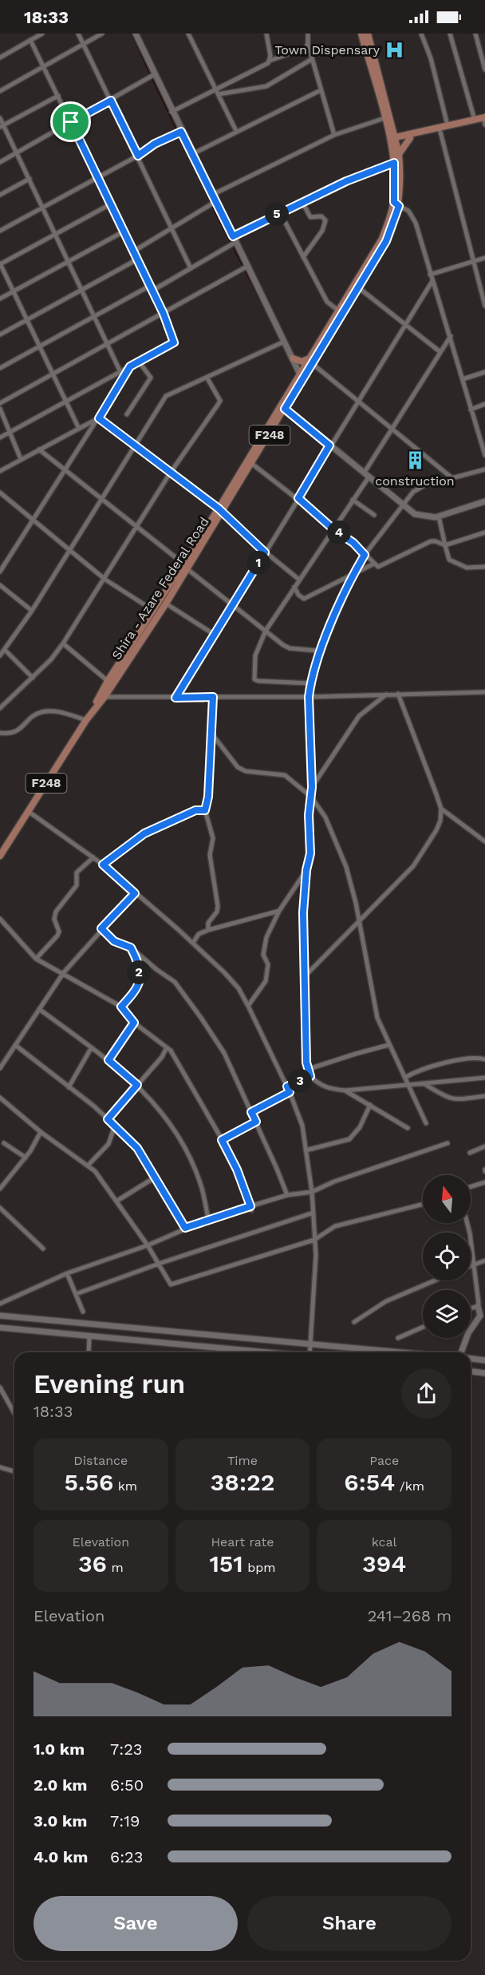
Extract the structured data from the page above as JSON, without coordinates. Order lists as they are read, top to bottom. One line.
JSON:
{"streets":{"main road":["F248","Shira - Azare Federal Road"]},"places":{"hospital":["Town Dispensary"],"building":["construction"]},"north":"top","page":{"status":"18:33","pins":["5","4","1","2","3"],"heading":["Evening run","18:33"],"stats":[["Distance","5.56 km"],["Time","38:22"],["Pace","6:54 /km"],["Elevation","36 m"],["Heart rate","151 bpm"],["kcal","394"]],"chart":["Elevation","241–268 m"],"list":[{"name":"1.0 km","note":"7:23"},{"name":"2.0 km","note":"6:50"},{"name":"3.0 km","note":"7:19"},{"name":"4.0 km","note":"6:23"}],"buttons":["Save","Share"]}}
